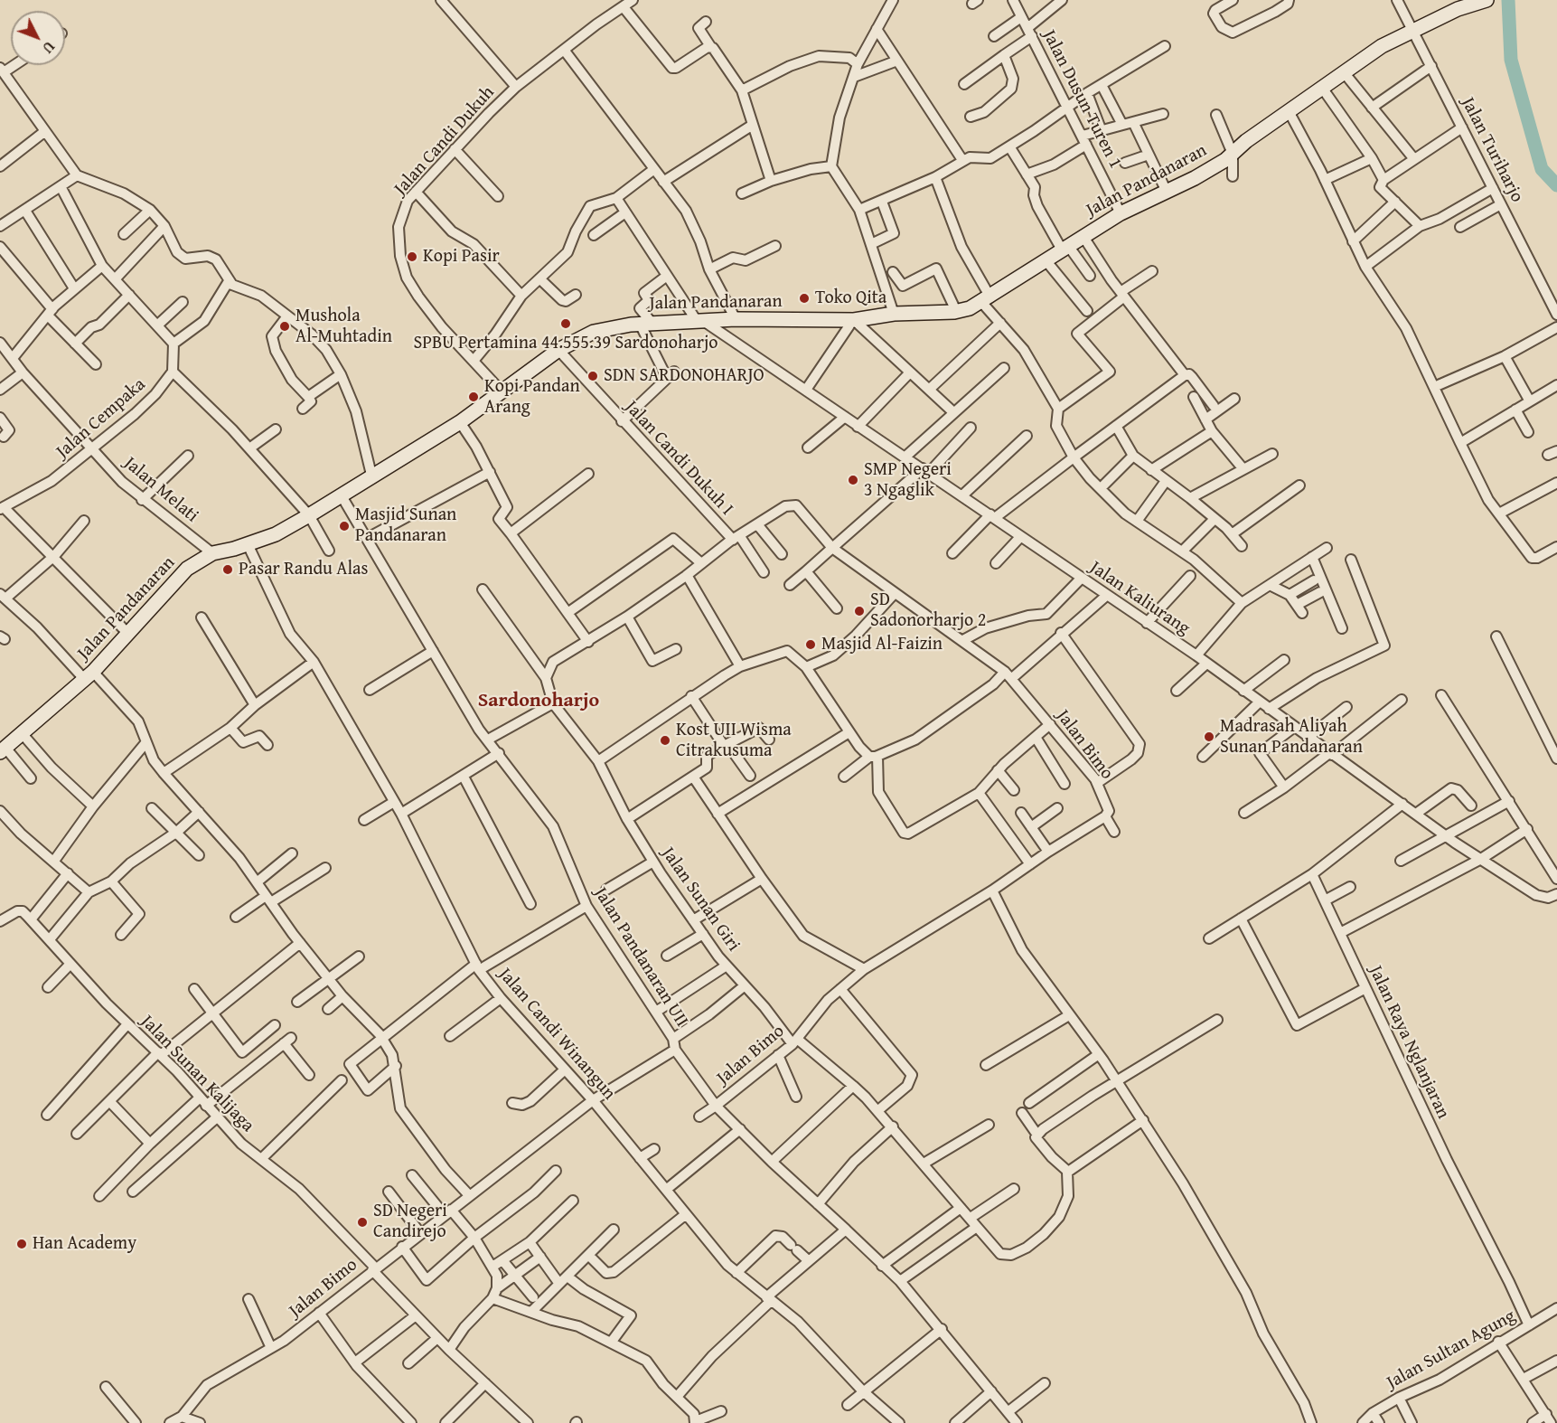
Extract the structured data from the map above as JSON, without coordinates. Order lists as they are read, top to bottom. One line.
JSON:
{"streets":{"main road":["Jalan Pandanaran"],"street":["Jalan Dusun Turen 1","Jalan Candi Dukuh","Jalan Turiharjo","Jalan Cempaka","Jalan Candi Dukuh I","Jalan Melati","Jalan Kaliurang","Jalan Bimo","Jalan Sunan Giri","Jalan Pandanaran UII","Jalan Candi Winangun","Jalan Raya Nglanjaran","Jalan Sunan Kalijaga","Jalan Sultan Agung"]},"crossings":[["Jalan Dusun Turen 1","Jalan Pandanaran"],["Jalan Candi Dukuh","Jalan Pandanaran"],["Jalan Turiharjo","Jalan Pandanaran"],["Jalan Pandanaran","Jalan Candi Dukuh I"],["Jalan Pandanaran","Jalan Melati"],["Jalan Pandanaran","Jalan Kaliurang"],["Jalan Pandanaran","Jalan Pandanaran UII"],["Jalan Pandanaran","Jalan Candi Winangun"],["Jalan Cempaka","Jalan Melati"],["Jalan Bimo","Jalan Sunan Giri"],["Jalan Bimo","Jalan Pandanaran UII"],["Jalan Bimo","Jalan Candi Winangun"],["Jalan Bimo","Jalan Sunan Kalijaga"],["Jalan Raya Nglanjaran","Jalan Sultan Agung"]],"districts":["Sardonoharjo"],"places":["Kopi Pasir","Toko Qita","SPBU Pertamina 44.555.39 Sardonoharjo","Mushola Al-Muhtadin","SDN SARDONOHARJO","Kopi Pandan Arang","SMP Negeri 3 Ngaglik","Masjid Sunan Pandanaran","Pasar Randu Alas","SD Sadonorharjo 2","Masjid Al-Faizin","Madrasah Aliyah Sunan Pandanaran","Kost UII Wisma Citrakusuma","SD Negeri Candirejo","Han Academy"],"north":"bottom right"}
